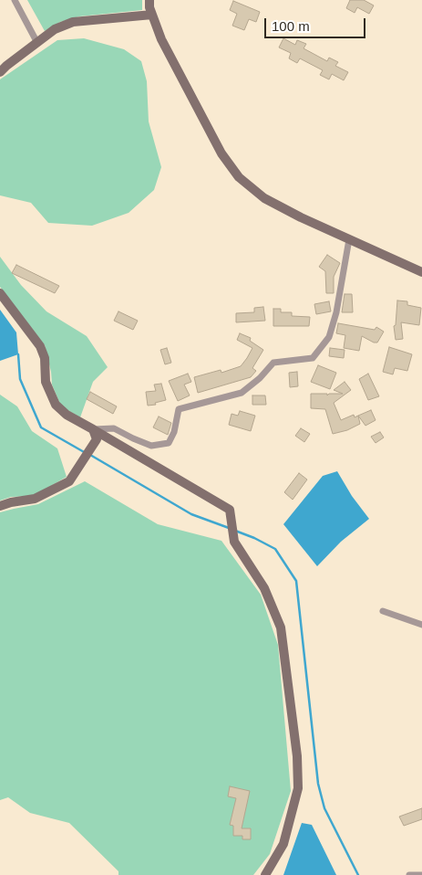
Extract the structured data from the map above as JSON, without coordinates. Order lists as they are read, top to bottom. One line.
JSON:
{"scale_bar":"100 m"}
